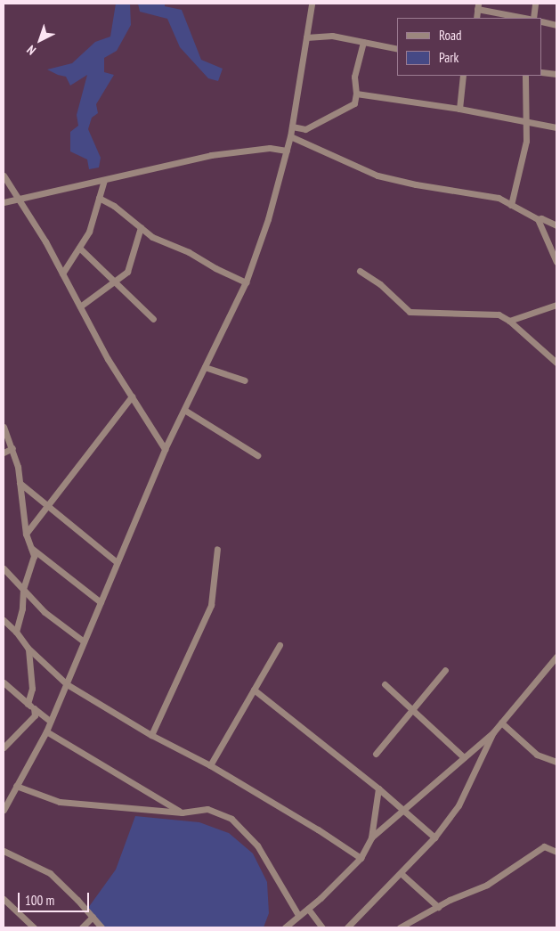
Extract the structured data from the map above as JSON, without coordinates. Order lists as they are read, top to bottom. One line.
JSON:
{"legend":["Road","Park"],"scale_bar":"100 m","north":"bottom left"}
